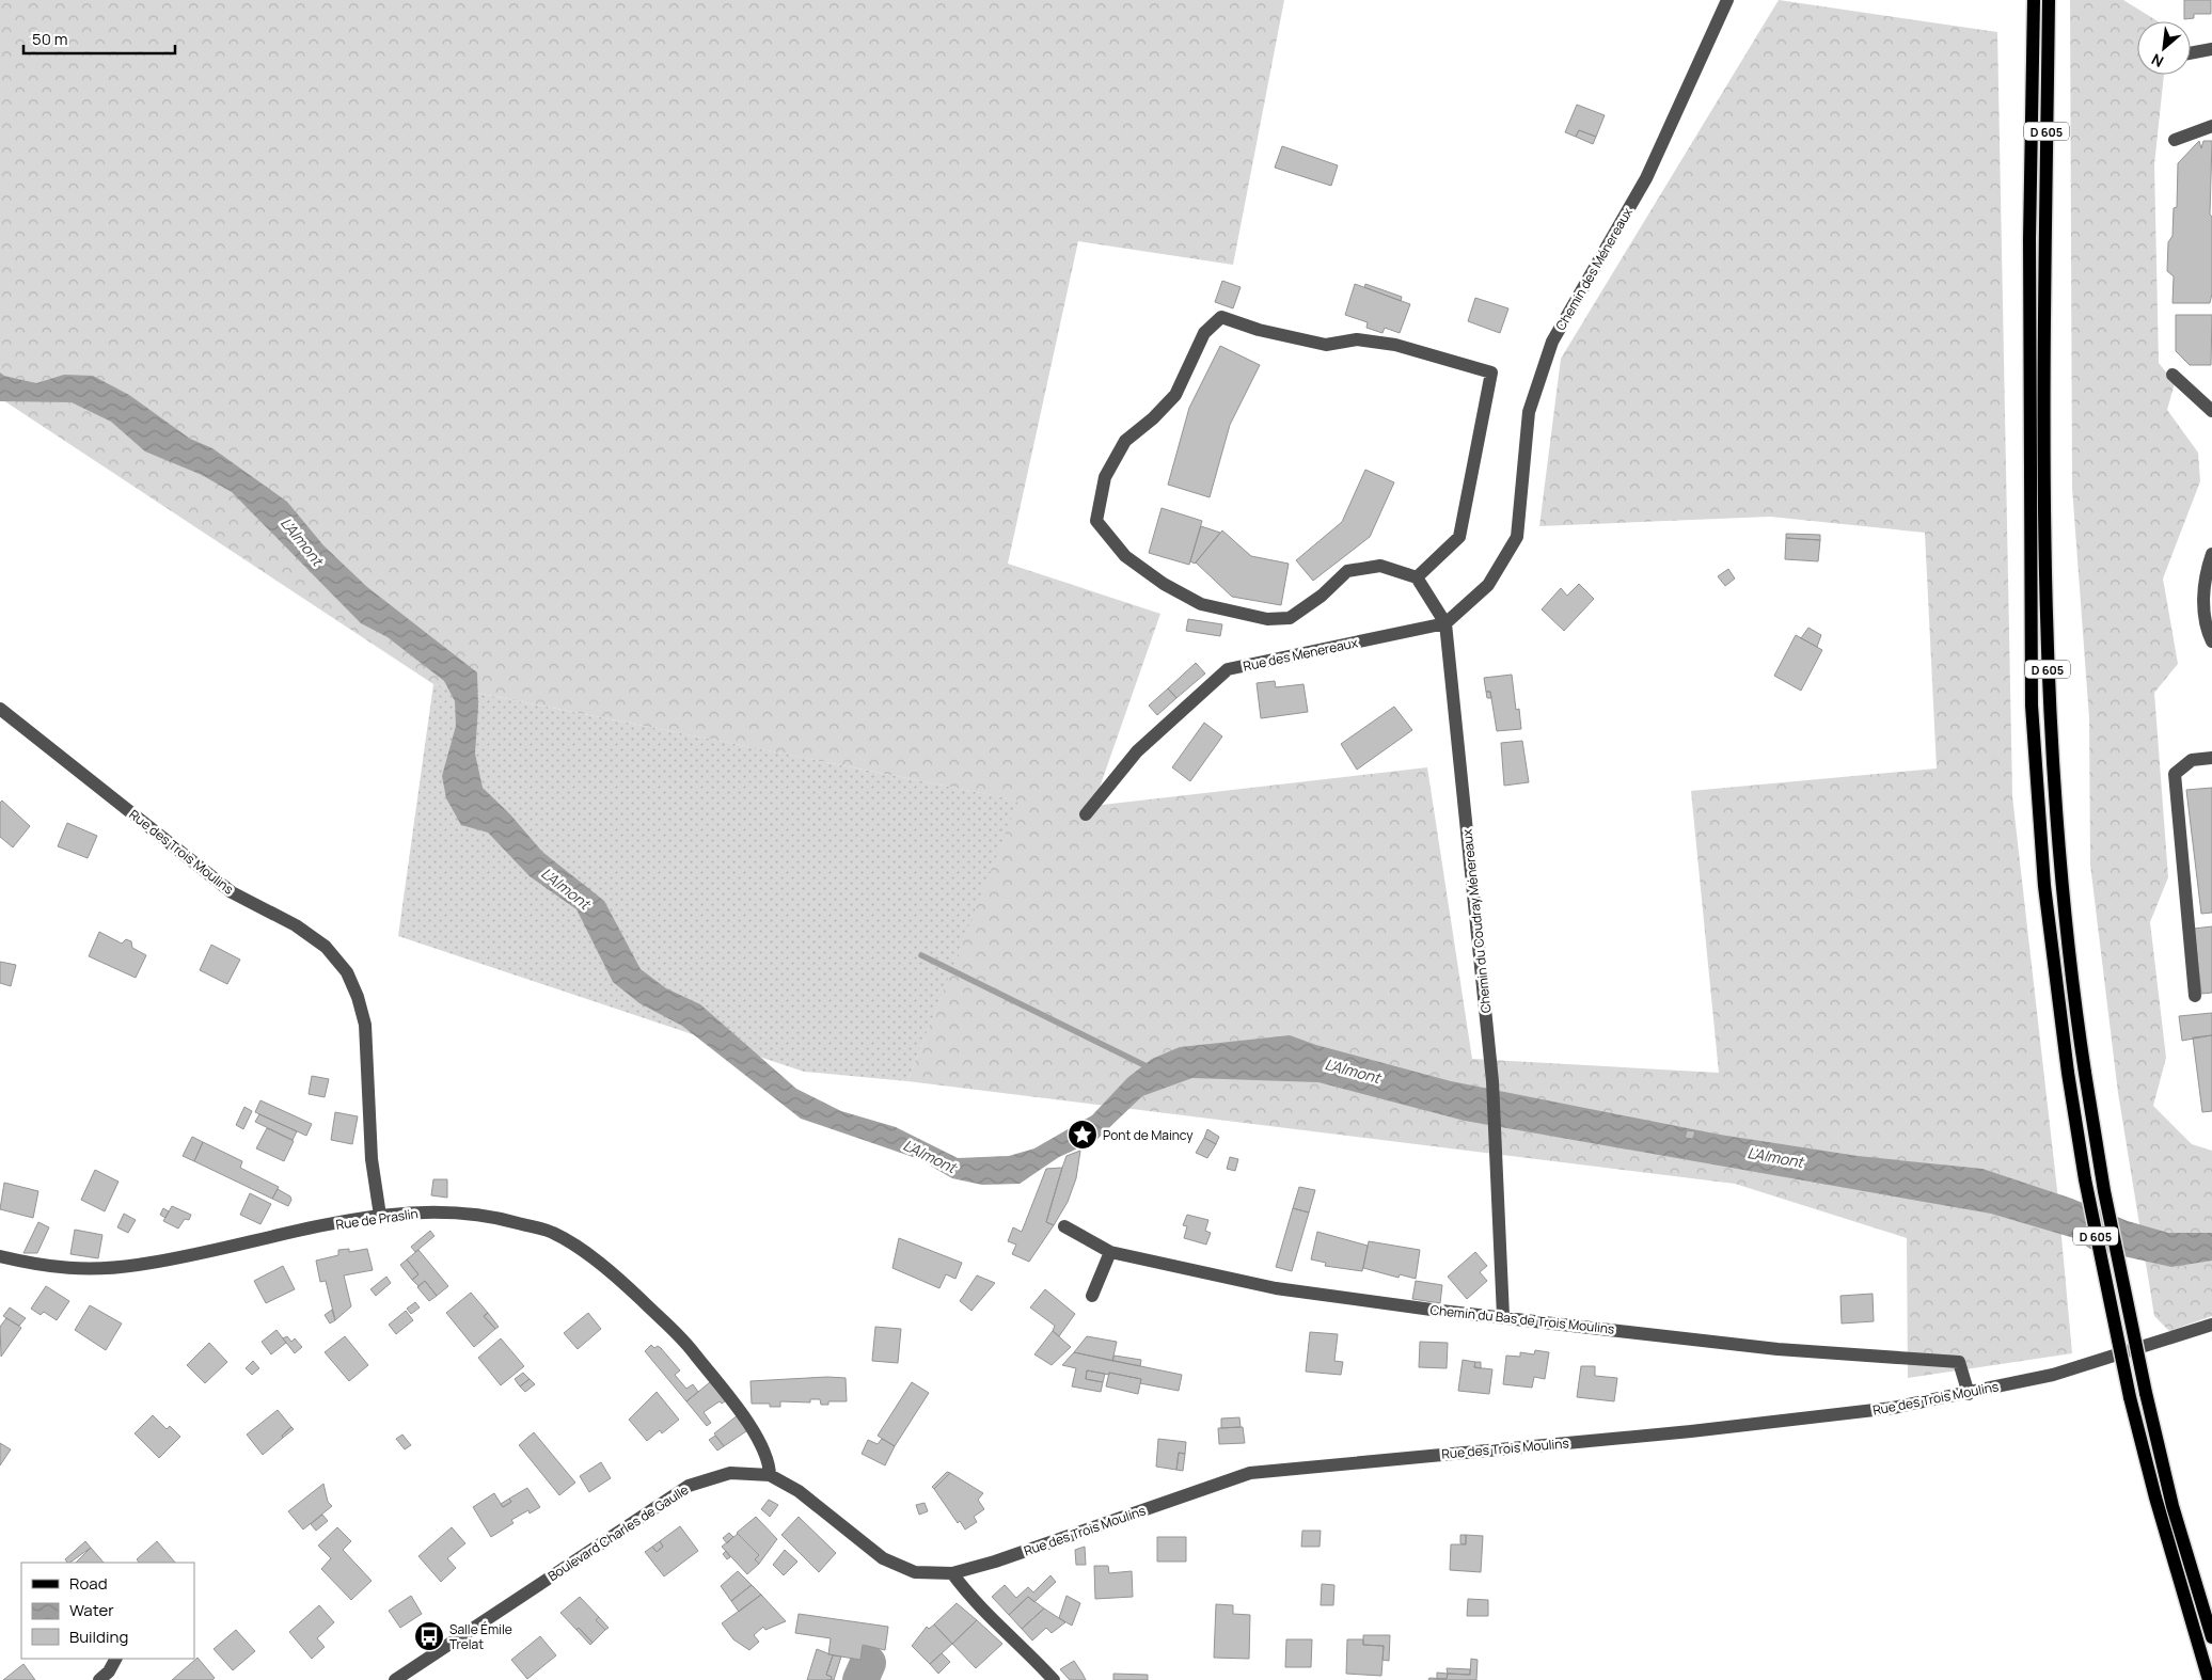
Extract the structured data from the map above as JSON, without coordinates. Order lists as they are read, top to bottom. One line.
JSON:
{"streets":{"main road":["D 605"],"street":["Chemin des Ménereaux","Rue des Menereaux","Rue des Trois Moulins","Chemin du Coudray Ménereaux","Rue de Praslin","Chemin du Bas de Trois Moulins","Boulevard Charles de Gaulle"]},"crossings":[["Chemin des Ménereaux","Rue des Menereaux"],["Chemin des Ménereaux","Chemin du Coudray Ménereaux"],["Rue des Menereaux","Chemin du Coudray Ménereaux"],["Rue des Trois Moulins","Rue de Praslin"],["Rue des Trois Moulins","Chemin du Bas de Trois Moulins"],["Rue des Trois Moulins","Boulevard Charles de Gaulle"],["Chemin du Coudray Ménereaux","Chemin du Bas de Trois Moulins"],["Rue de Praslin","Boulevard Charles de Gaulle"]],"water":["L'Almont"],"places":{"place":["Pont de Maincy"],"bus stop":["Salle Émile Trelat"]},"legend":["Road","Water","Building"],"scale_bar":"50 m","north":"bottom left"}
